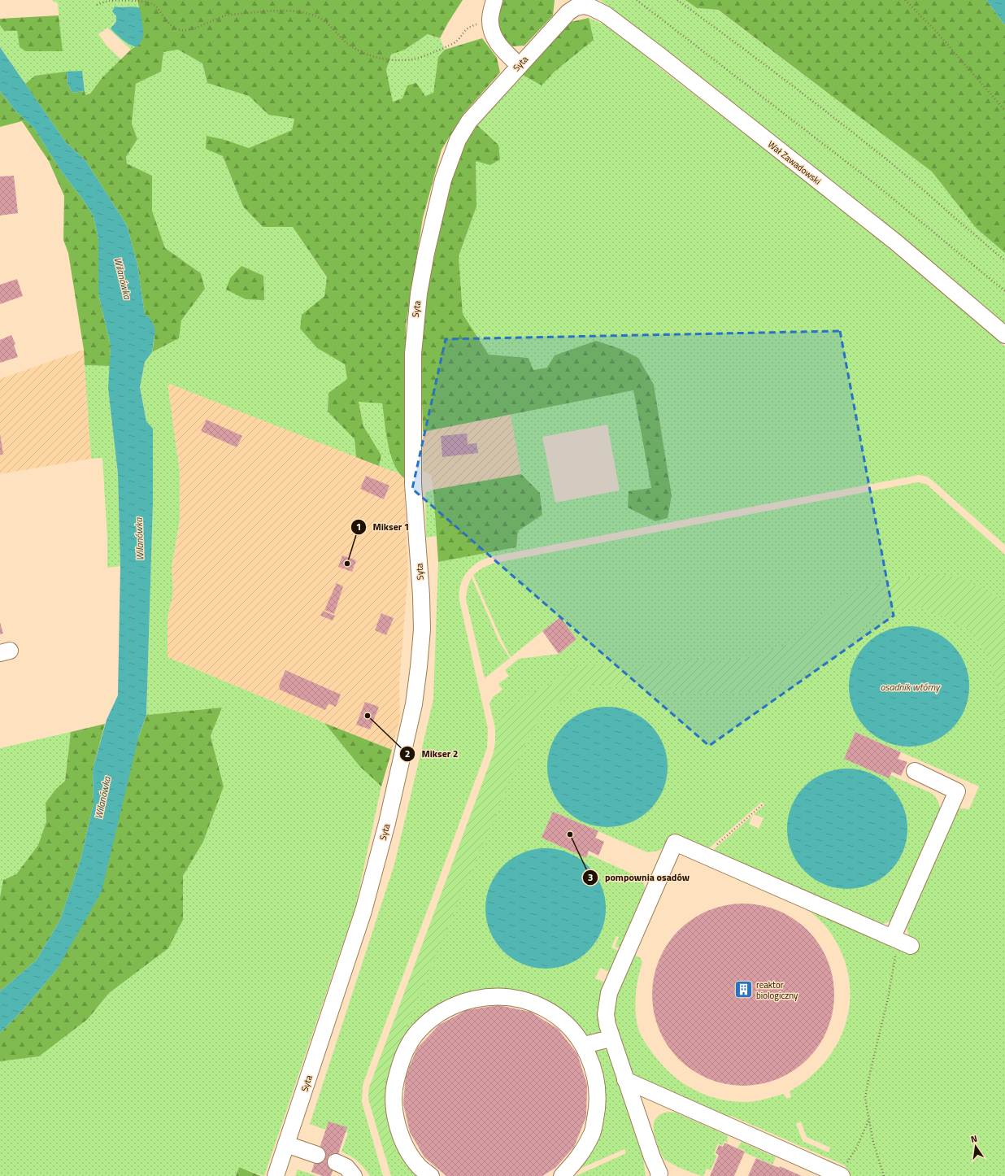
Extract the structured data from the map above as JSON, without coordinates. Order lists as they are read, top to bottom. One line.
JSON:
{"streets":{"street":["Syta","Wał Zawadowski"]},"crossings":[["Syta","Wał Zawadowski"]],"water":["Wilanówka","osadnik wtórny"],"places":{"other":["Mikser 1","Mikser 2","pompownia osadów"],"building":["reaktor biologiczny"]},"north":"top"}
